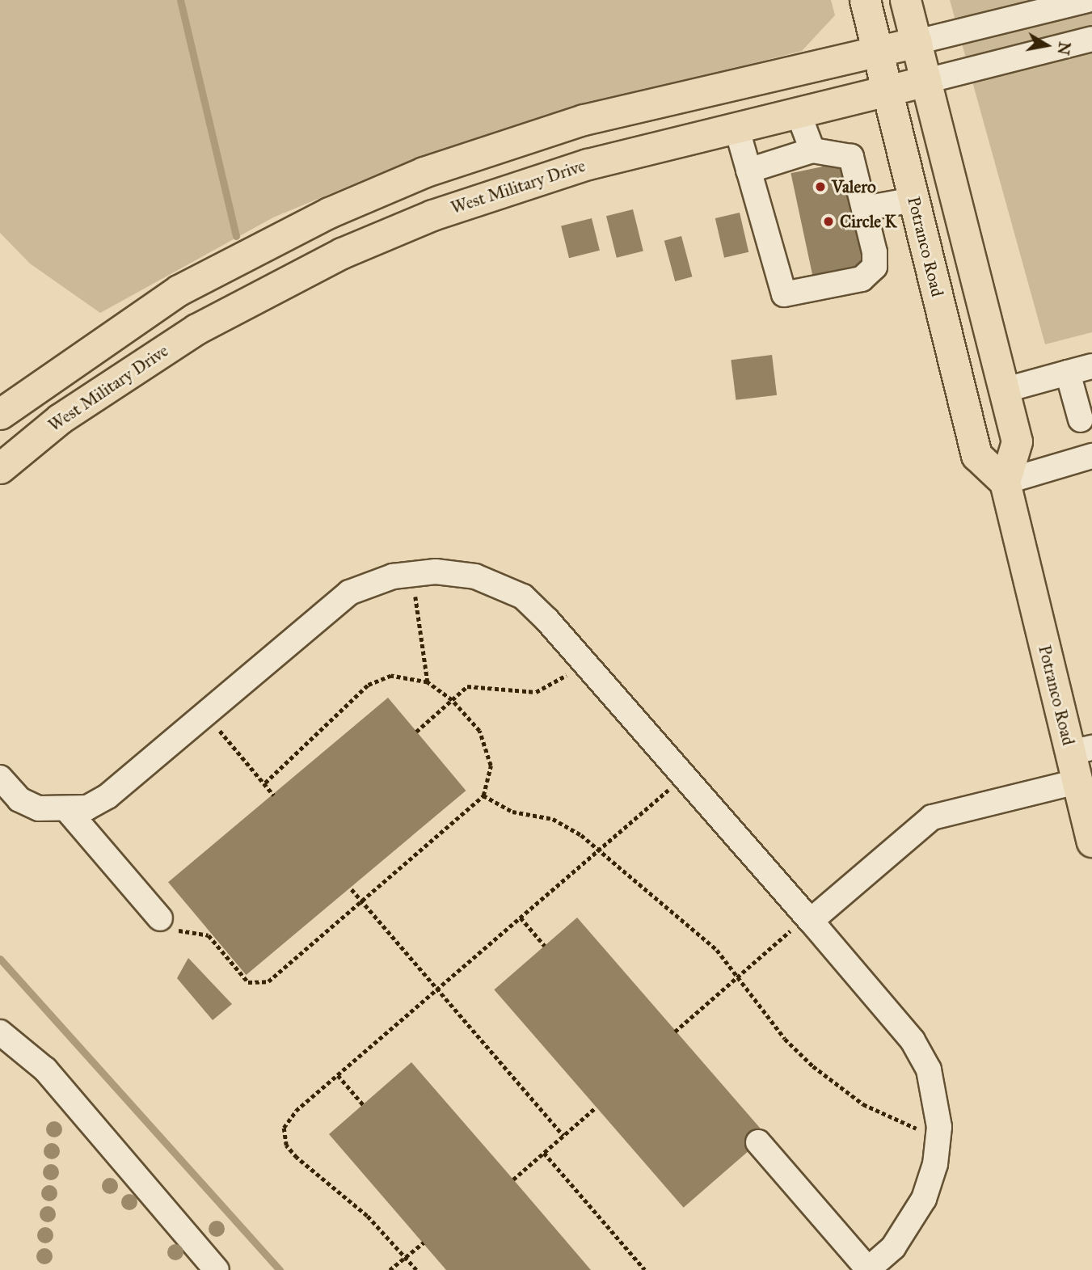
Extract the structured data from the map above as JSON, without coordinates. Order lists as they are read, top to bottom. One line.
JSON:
{"streets":{"main road":["West Military Drive","Potranco Road"]},"crossings":[["West Military Drive","Potranco Road"]],"places":["Valero","Circle K"],"north":"right"}
